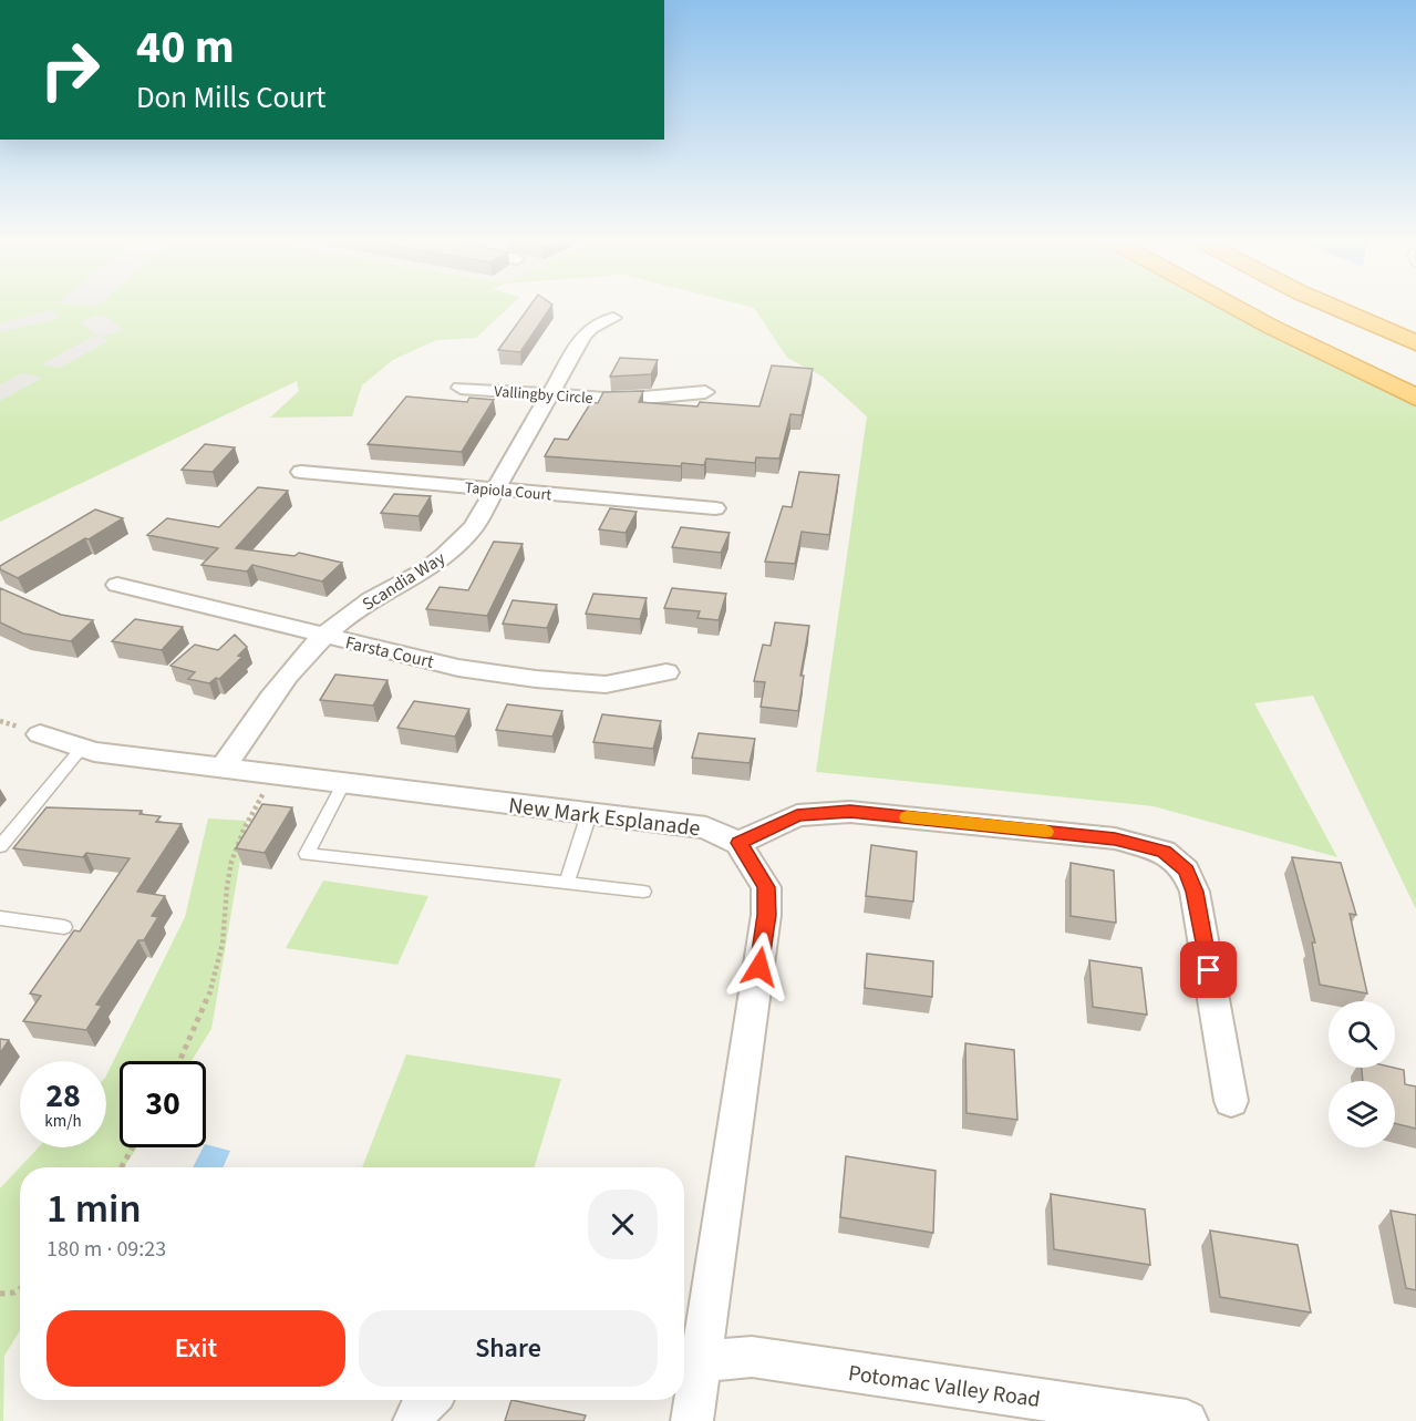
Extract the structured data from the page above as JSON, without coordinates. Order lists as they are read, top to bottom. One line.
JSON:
{"streets":{"street":["Vallingby Circle","Tapiola Court","Scandia Way","Farsta Court","New Mark Esplanade","Potomac Valley Road"]},"crossings":[["Vallingby Circle","Scandia Way"],["Tapiola Court","Scandia Way"],["Scandia Way","Farsta Court"],["Scandia Way","New Mark Esplanade"]],"page":{"turn":["40 m","Don Mills Court"],"speed":"28 km/h","limit":"30","heading":["1 min","180 m · 09:23"],"buttons":["Exit","Share"]}}
